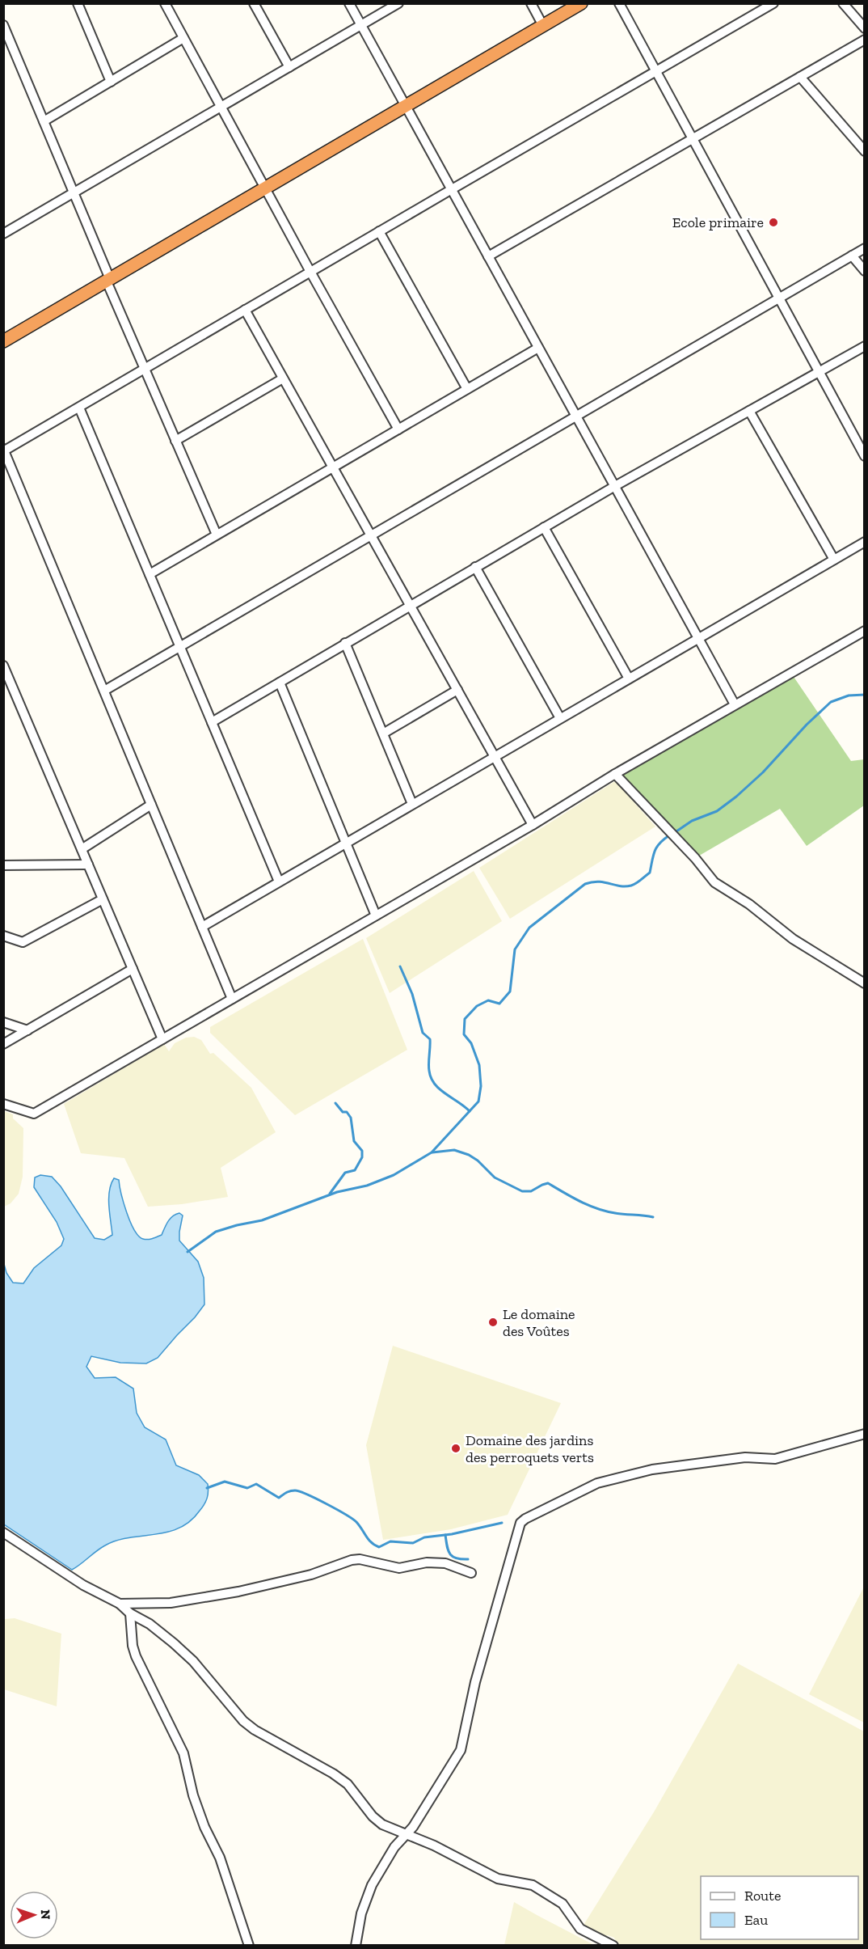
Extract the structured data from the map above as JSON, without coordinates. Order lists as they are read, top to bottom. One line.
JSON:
{"places":["Ecole primaire","Le domaine des Voûtes","Domaine des jardins des perroquets verts"],"legend":["Route","Eau"],"north":"right"}
